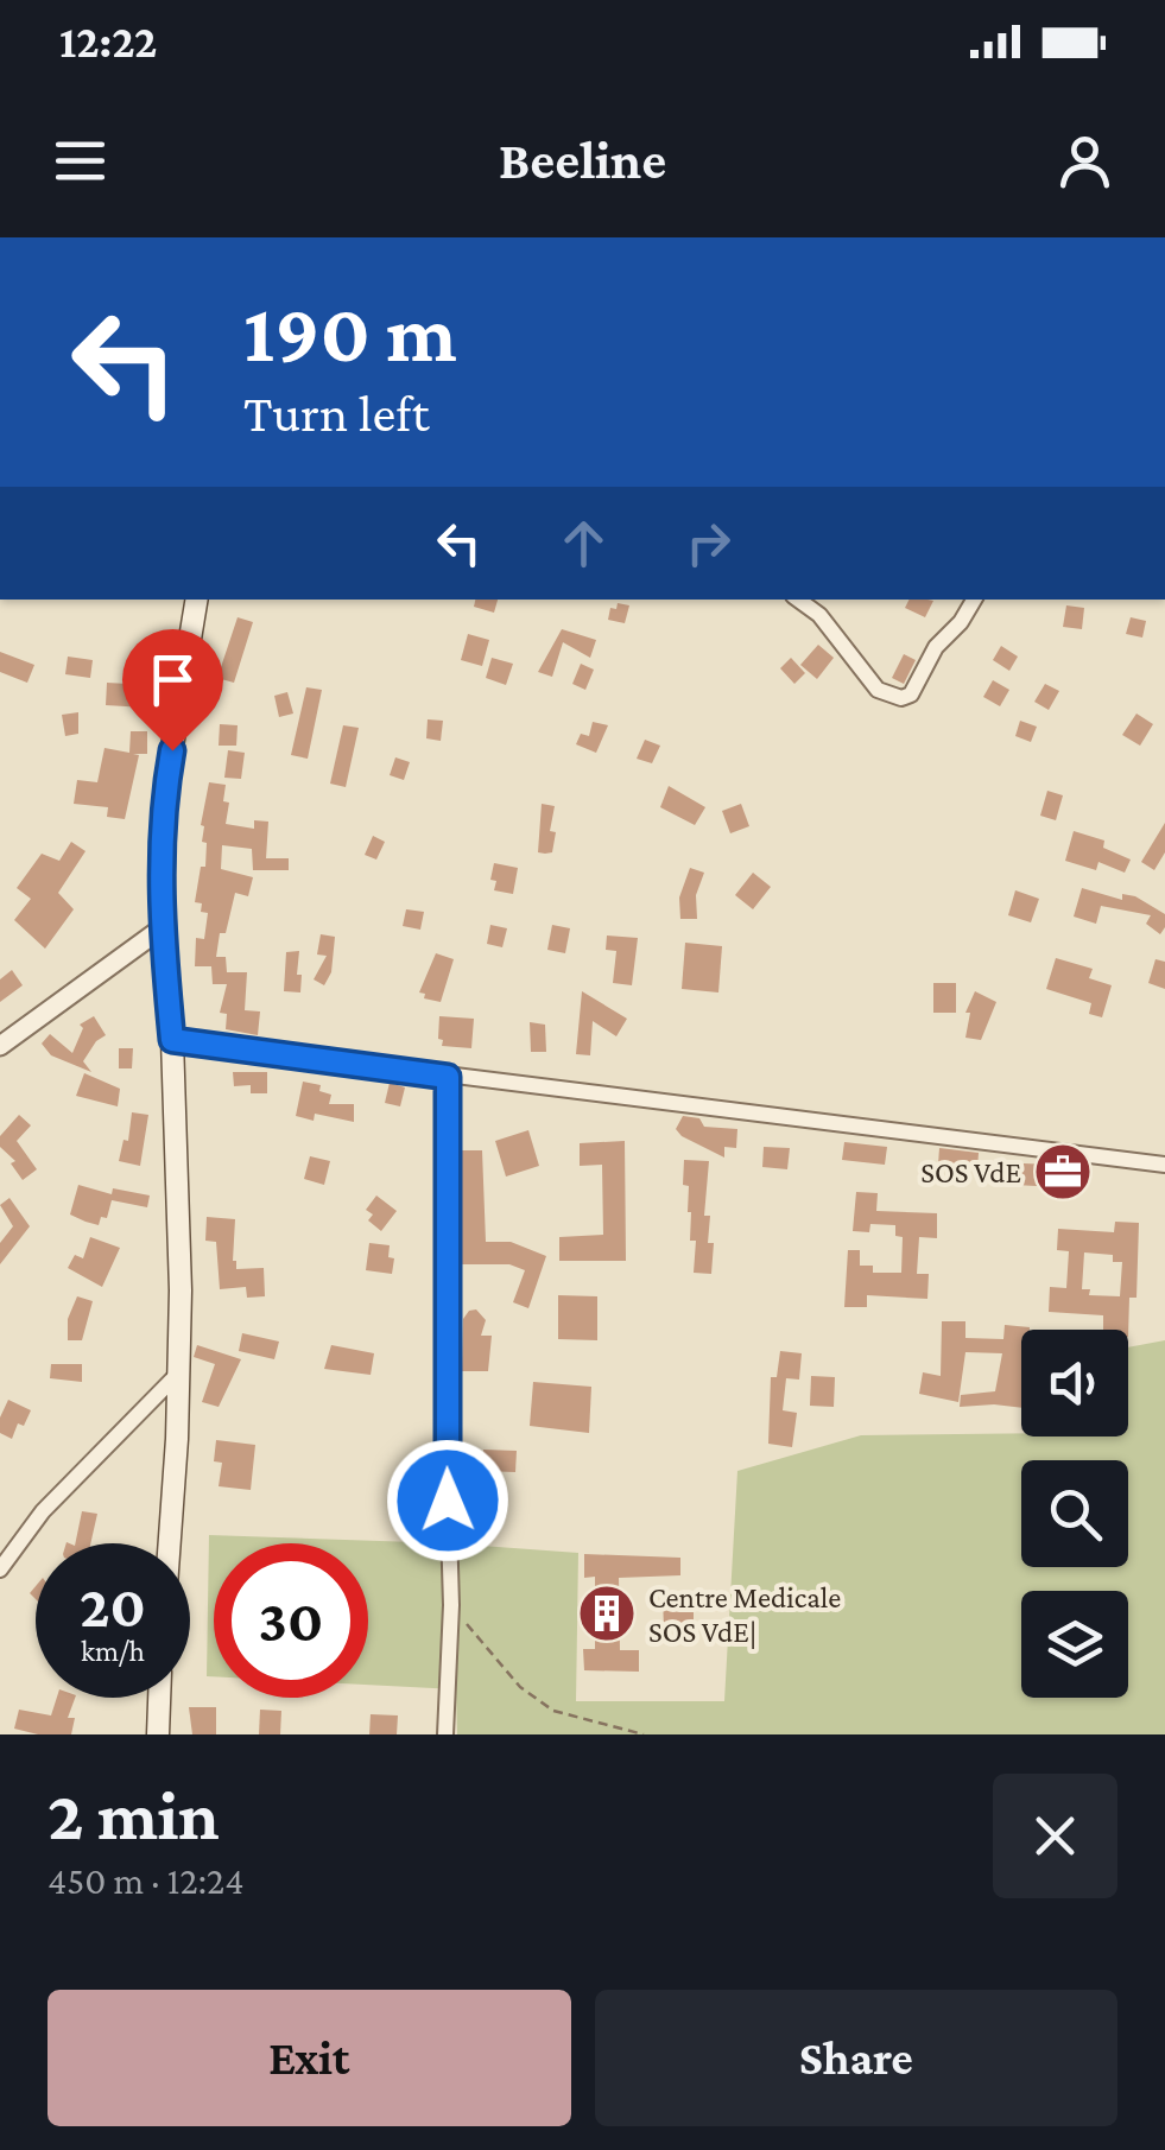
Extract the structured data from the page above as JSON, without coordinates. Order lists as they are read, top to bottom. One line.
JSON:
{"places":{"office":["SOS VdE"],"building":["Centre Medicale SOS VdE|"]},"page":{"status":"12:22","header":"Beeline","turn":["190 m","Turn left"],"speed":"20 km/h","limit":"30","heading":["2 min","450 m · 12:24"],"buttons":["Exit","Share"]}}
